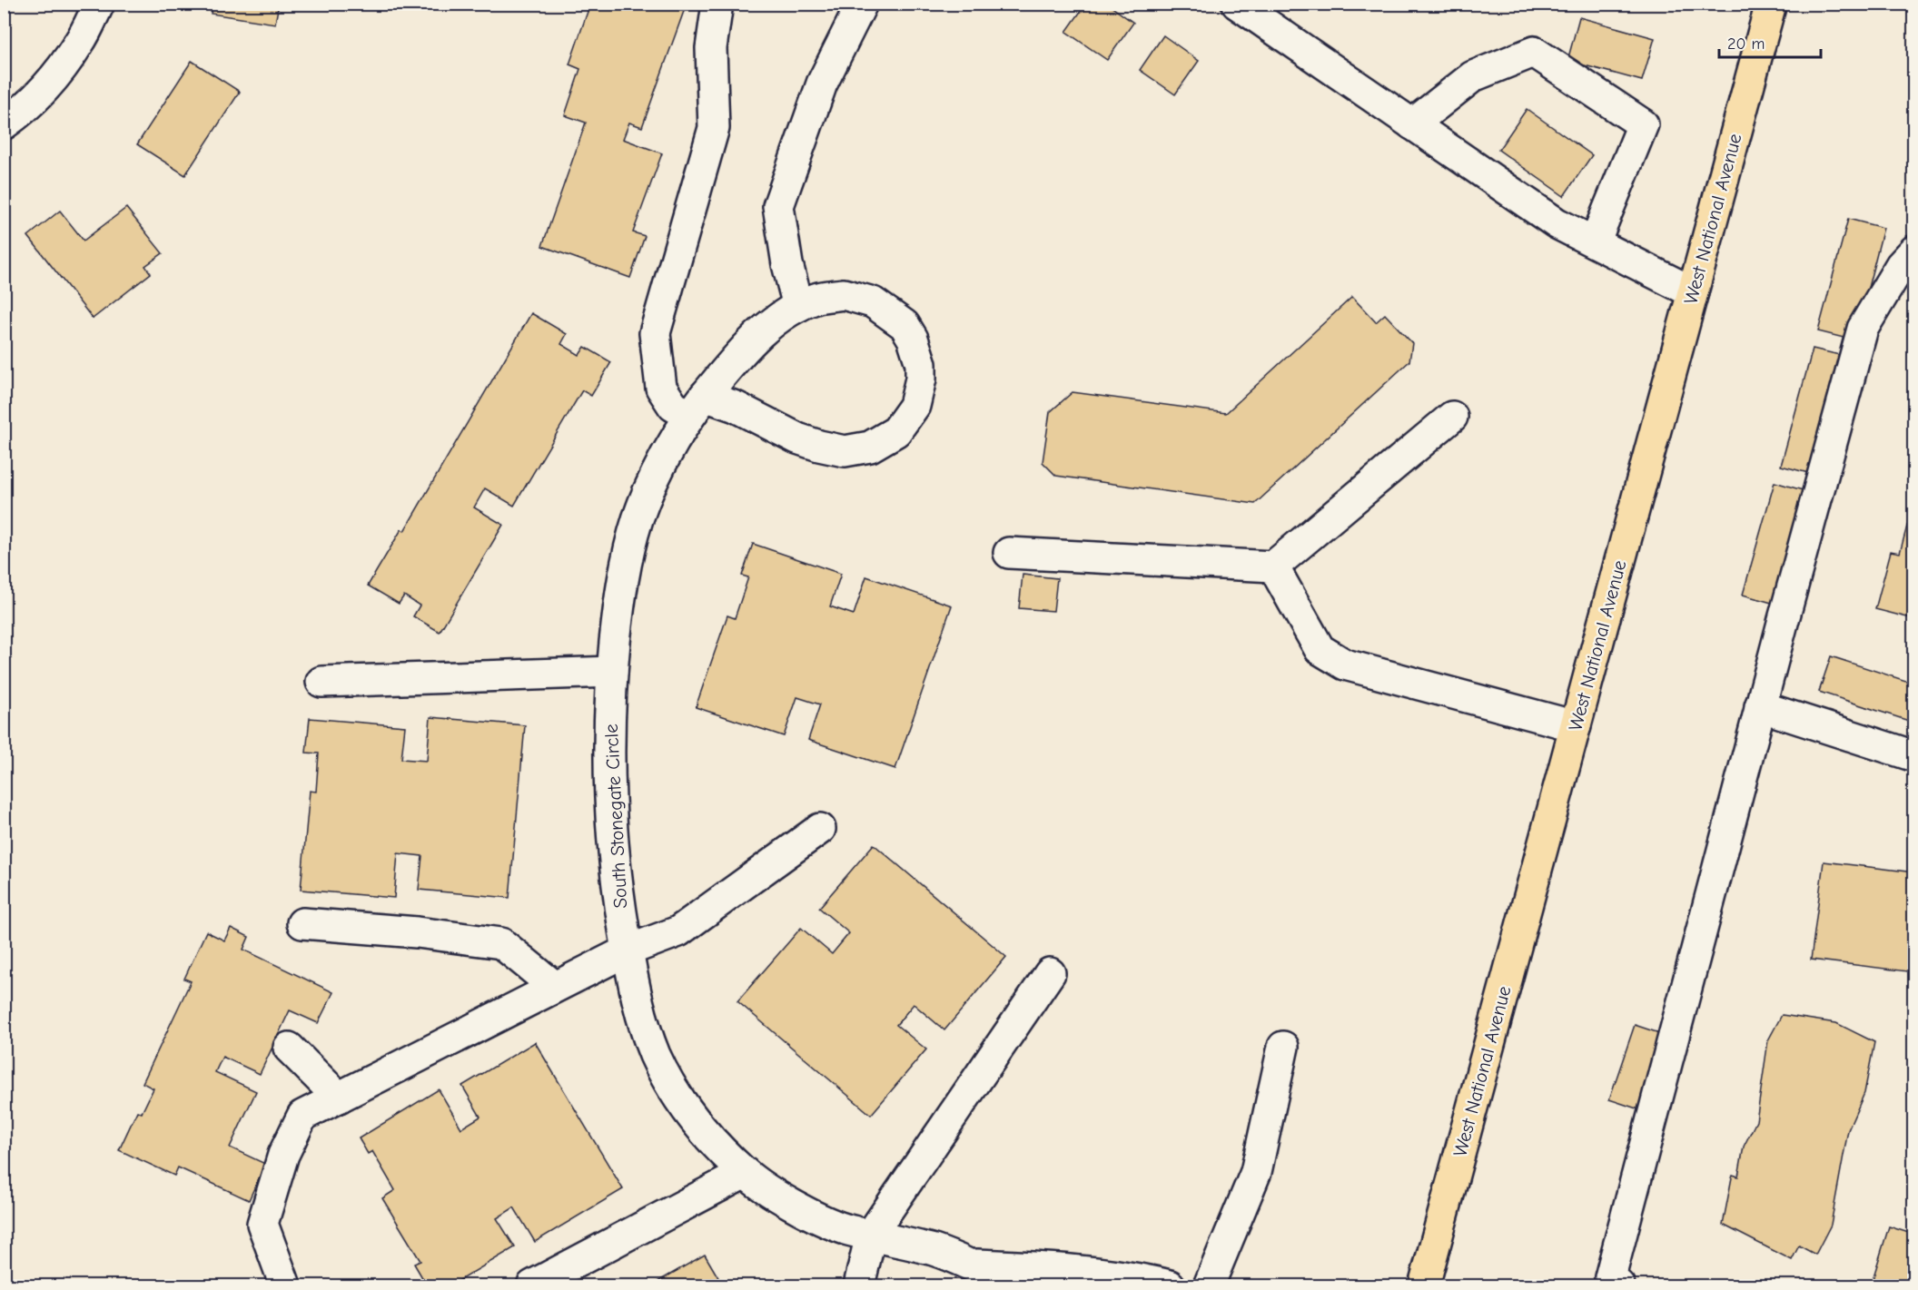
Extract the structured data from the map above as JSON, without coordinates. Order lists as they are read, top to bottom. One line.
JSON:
{"streets":{"main road":["West National Avenue"],"street":["South Stonegate Circle"]},"scale_bar":"20 m"}
